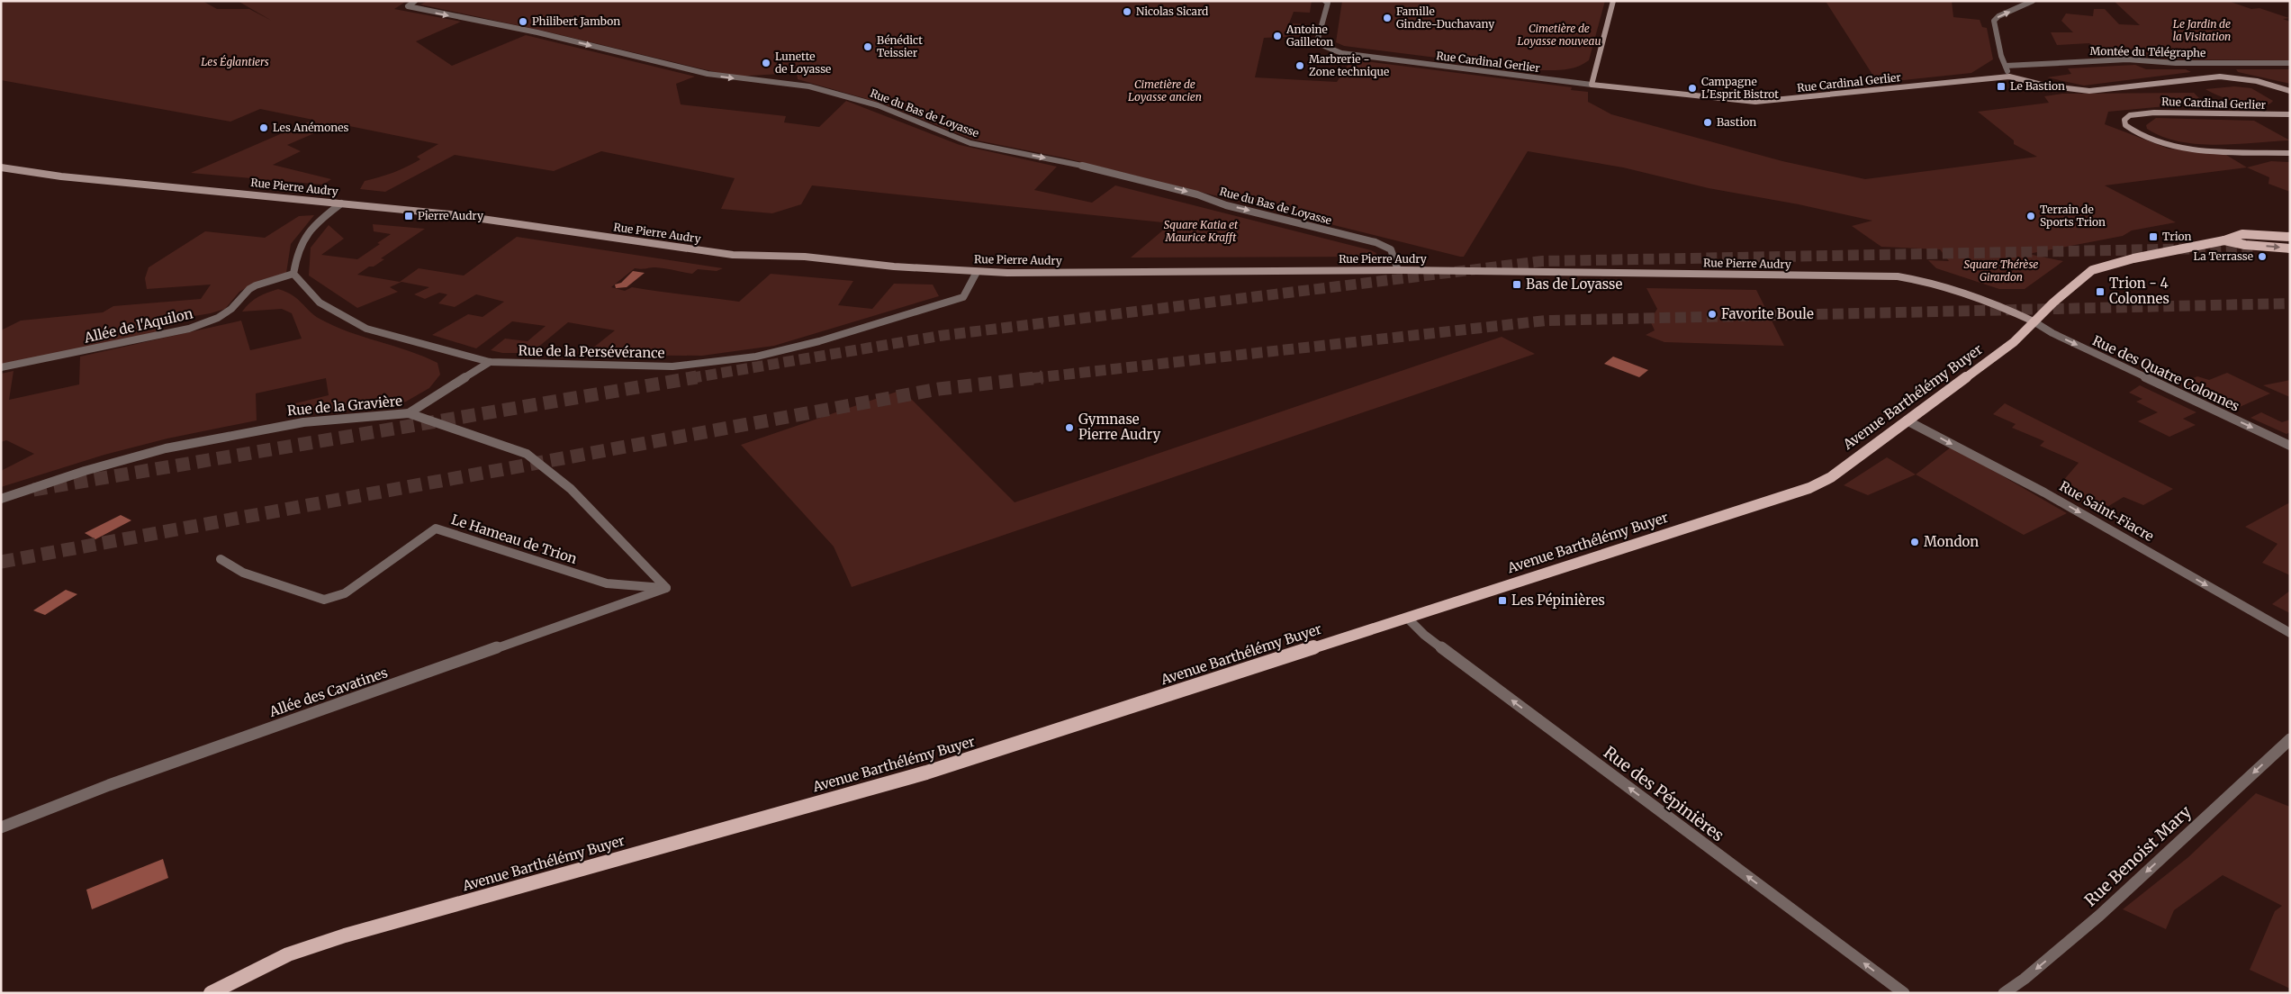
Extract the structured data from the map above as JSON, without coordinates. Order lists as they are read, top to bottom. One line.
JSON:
{"streets":{"main road":["Avenue Barthélémy Buyer"],"street":["Montée du Télégraphe","Rue Cardinal Gerlier","Rue du Bas de Loyasse","Rue Pierre Audry","Allée de l'Aquilon","Rue de la Persévérance","Rue des Quatre Colonnes","Rue de la Gravière","Rue Saint-Fiacre","Le Hameau de Trion","Allée des Cavatines","Rue des Pépinières","Rue Benoist Mary"]},"crossings":[["Rue du Bas de Loyasse","Rue Pierre Audry"],["Rue Pierre Audry","Rue de la Persévérance"],["Rue Pierre Audry","Rue des Quatre Colonnes"],["Rue Pierre Audry","Avenue Barthélémy Buyer"],["Allée de l'Aquilon","Rue de la Persévérance"],["Rue des Quatre Colonnes","Avenue Barthélémy Buyer"],["Avenue Barthélémy Buyer","Rue Saint-Fiacre"],["Avenue Barthélémy Buyer","Rue des Pépinières"],["Rue de la Gravière","Le Hameau de Trion"],["Rue de la Gravière","Allée des Cavatines"],["Le Hameau de Trion","Allée des Cavatines"]],"one_way":["Rue du Bas de Loyasse","Rue des Quatre Colonnes","Rue Saint-Fiacre","Rue des Pépinières","Rue Benoist Mary"],"parks":["Le Jardin de la Visitation","Cimetière de Loyasse nouveau","Les Églantiers","Cimetière de Loyasse ancien","Square Katia et Maurice Krafft","Square Thérèse Girardon"],"places":{"other":["Nicolas Sicard","Famille Gindre-Duchavany","Philibert Jambon","Antoine Gailleton","Bénédict Teissier","Lunette de Loyasse","Marbrerie - Zone technique","Campagne L'Esprit Bistrot","Bastion","Les Anémones","Terrain de Sports Trion","La Terrasse","Favorite Boule","Gymnase Pierre Audry","Mondon"],"transit":["Le Bastion","Pierre Audry","Trion","Bas de Loyasse","Trion - 4 Colonnes","Les Pépinières"]}}
